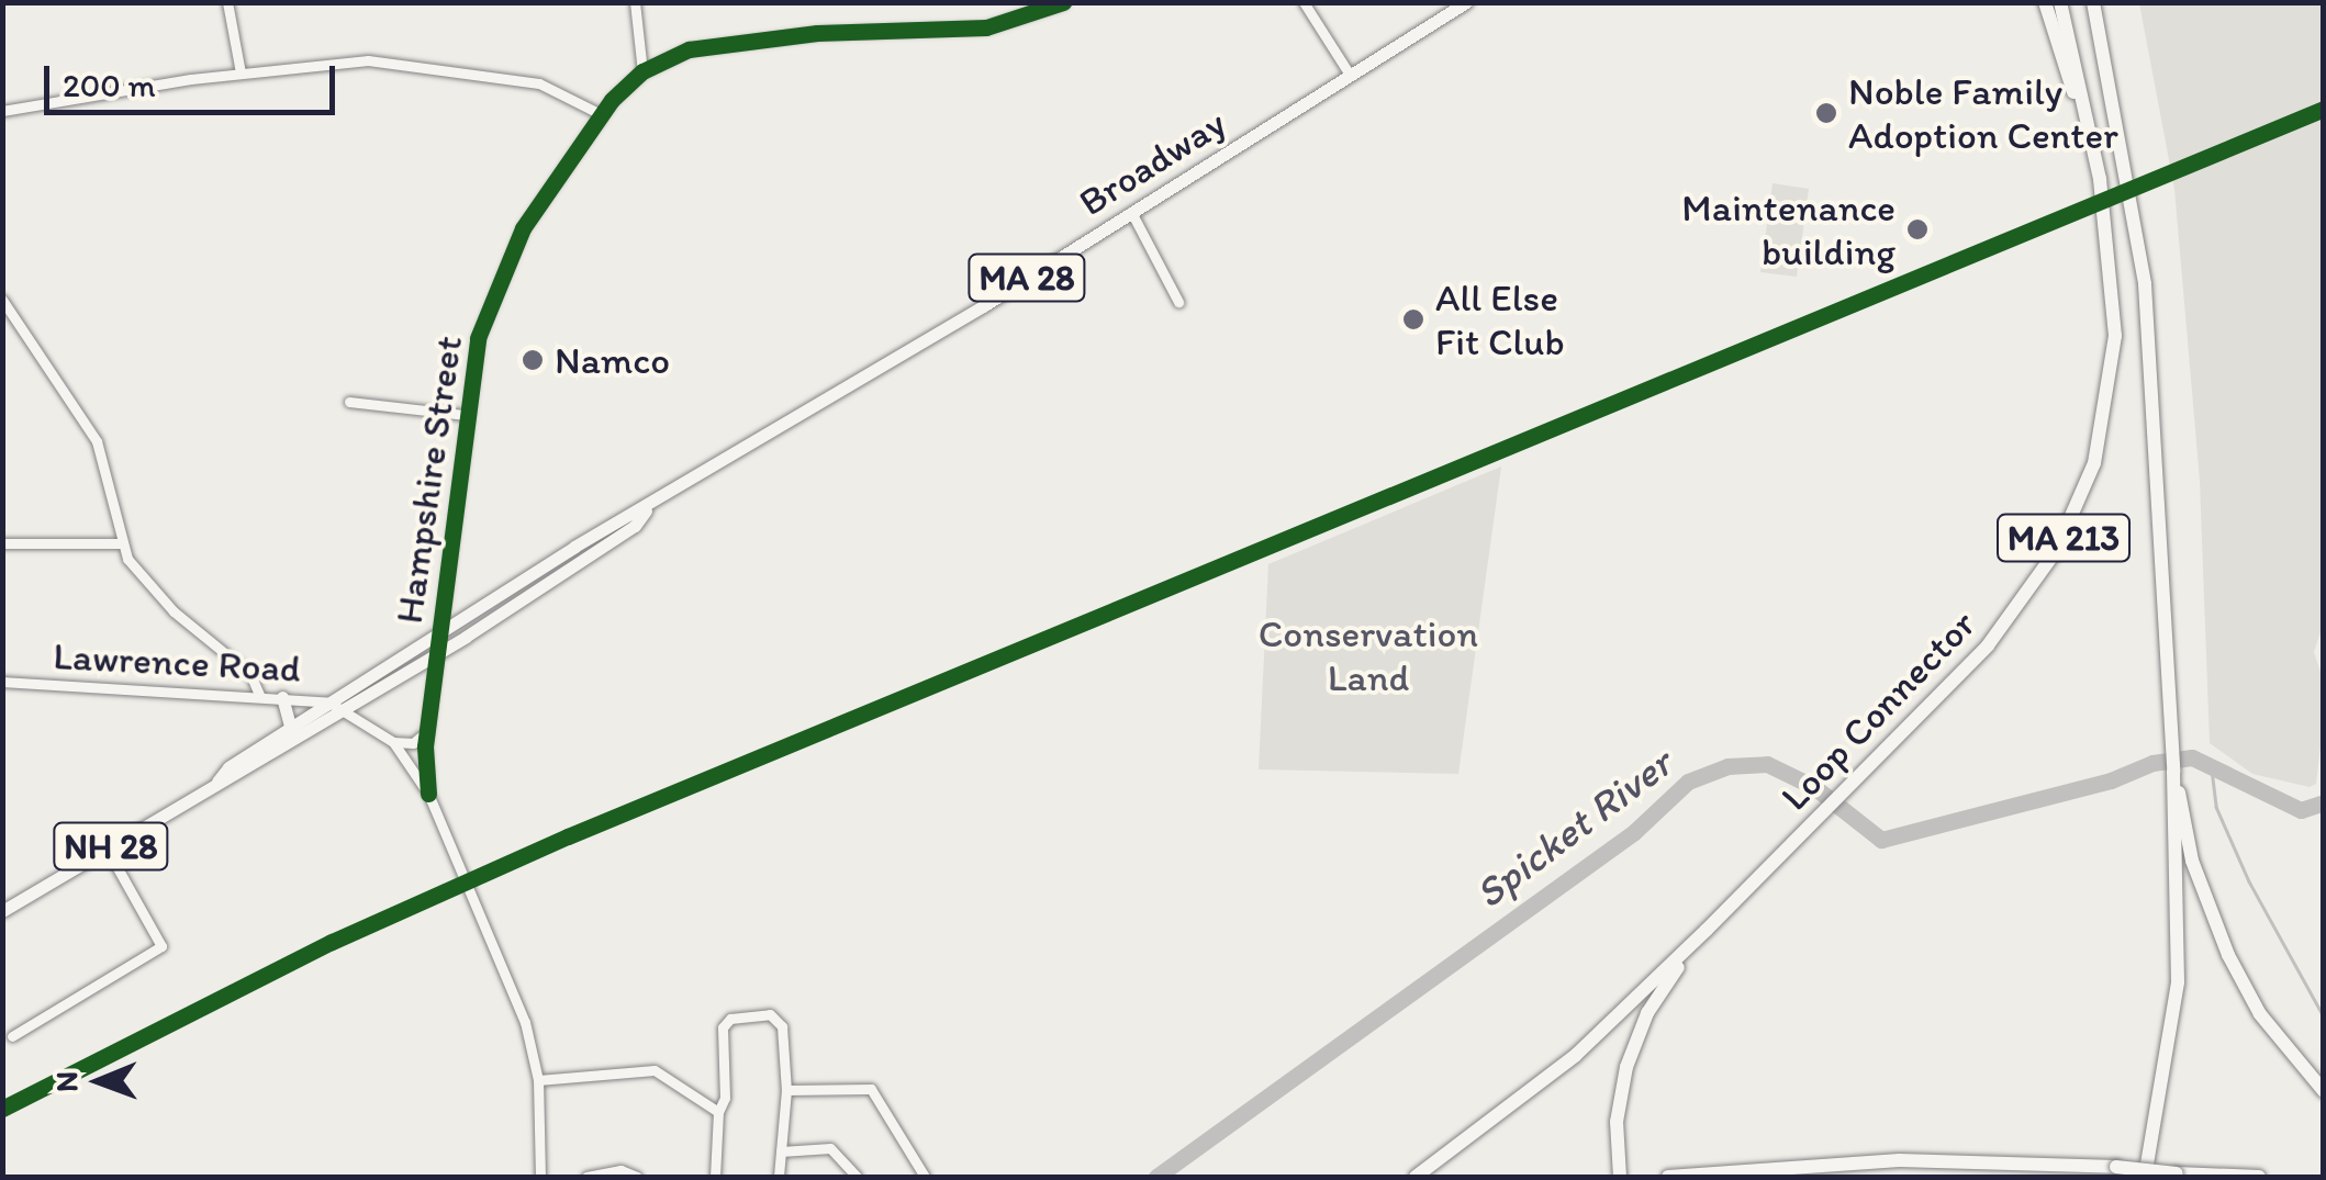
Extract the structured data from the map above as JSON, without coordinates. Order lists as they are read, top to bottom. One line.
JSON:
{"streets":{"highway":["MA 213","Loop Connector"],"main road":["Broadway","MA 28","NH 28"],"street":["Hampshire Street","Lawrence Road"]},"crossings":[["Broadway","NH 28"],["Hampshire Street","NH 28"],["Lawrence Road","NH 28"]],"water":["Spicket River"],"parks":["Conservation Land"],"places":["Noble Family Adoption Center","Maintenance building","All Else Fit Club","Namco"],"scale_bar":"200 m","north":"left"}
